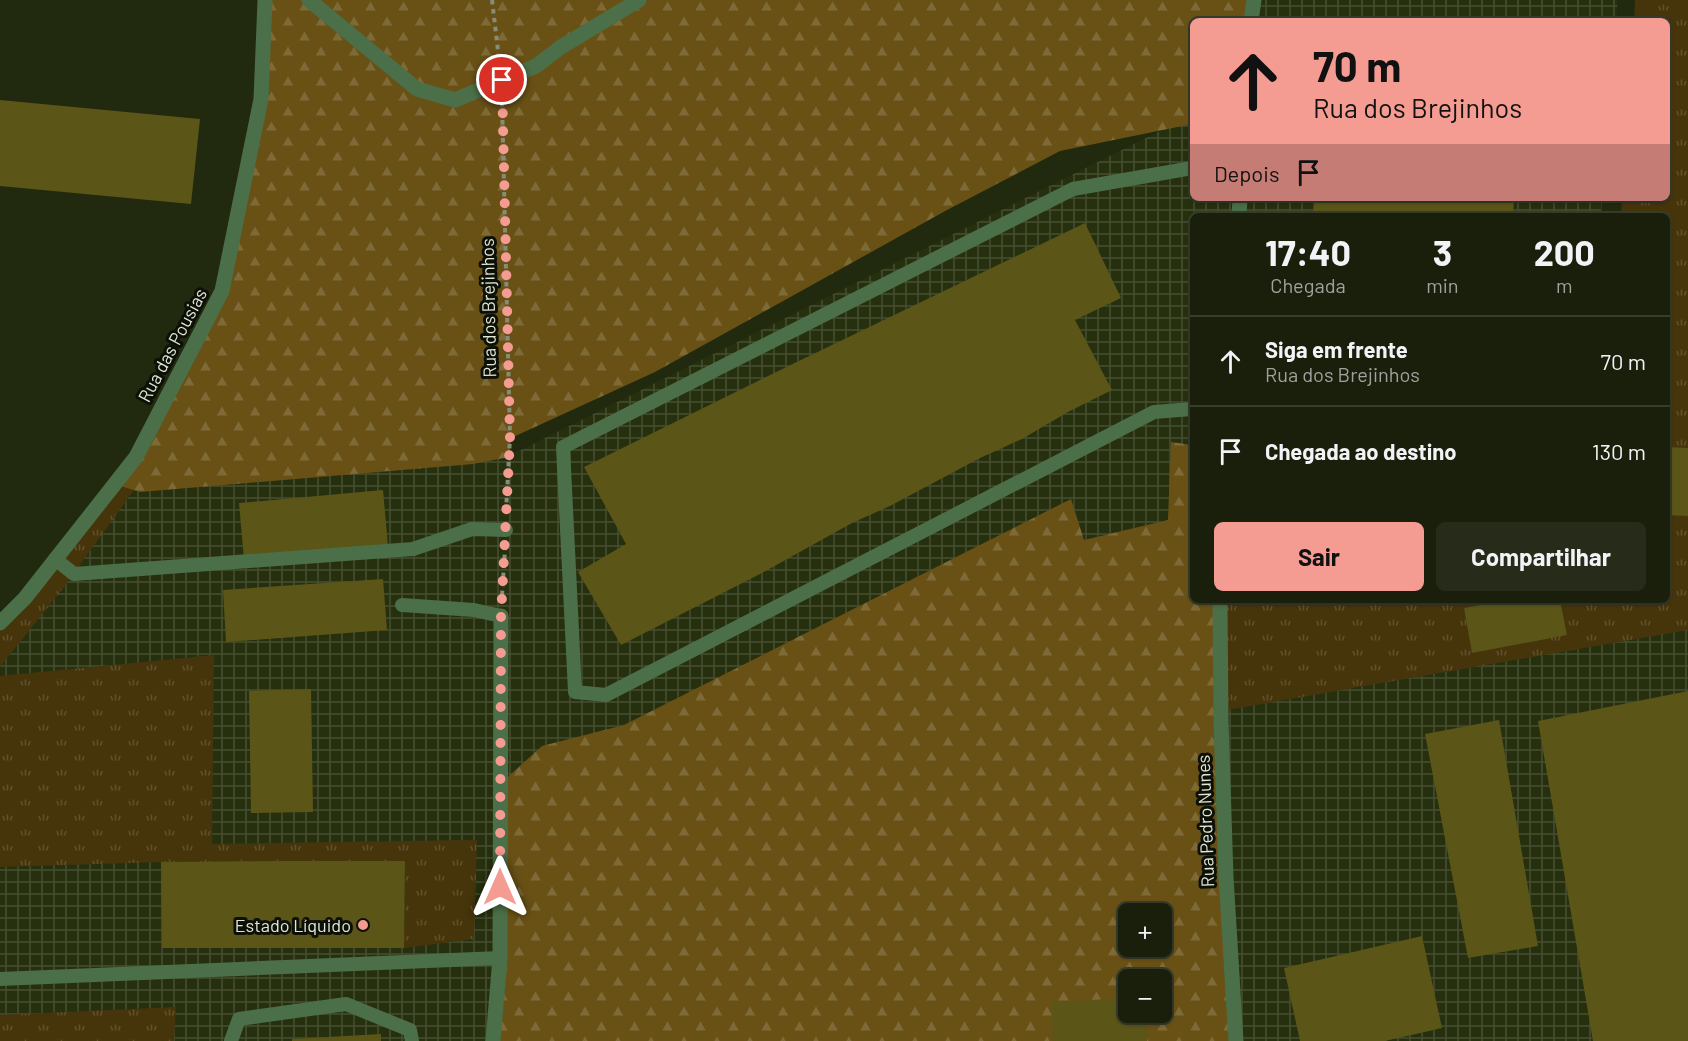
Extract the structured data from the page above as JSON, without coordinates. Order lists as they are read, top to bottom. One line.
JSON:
{"streets":{"street":["Rua das Pousias","Rua Pedro Nunes"],"path":["Rua dos Brejinhos"]},"places":["Estado Líquido"],"page":{"turn":["70 m","Rua dos Brejinhos"],"then":"Depois","eta":["17:40","Chegada","3","min","200","m"],"list":[{"name":"Siga em frente","note":"Rua dos Brejinhos","value":"70 m"},{"name":"Chegada ao destino","value":"130 m"}],"buttons":["Sair","Compartilhar"],"map_buttons":["+","−"]}}
